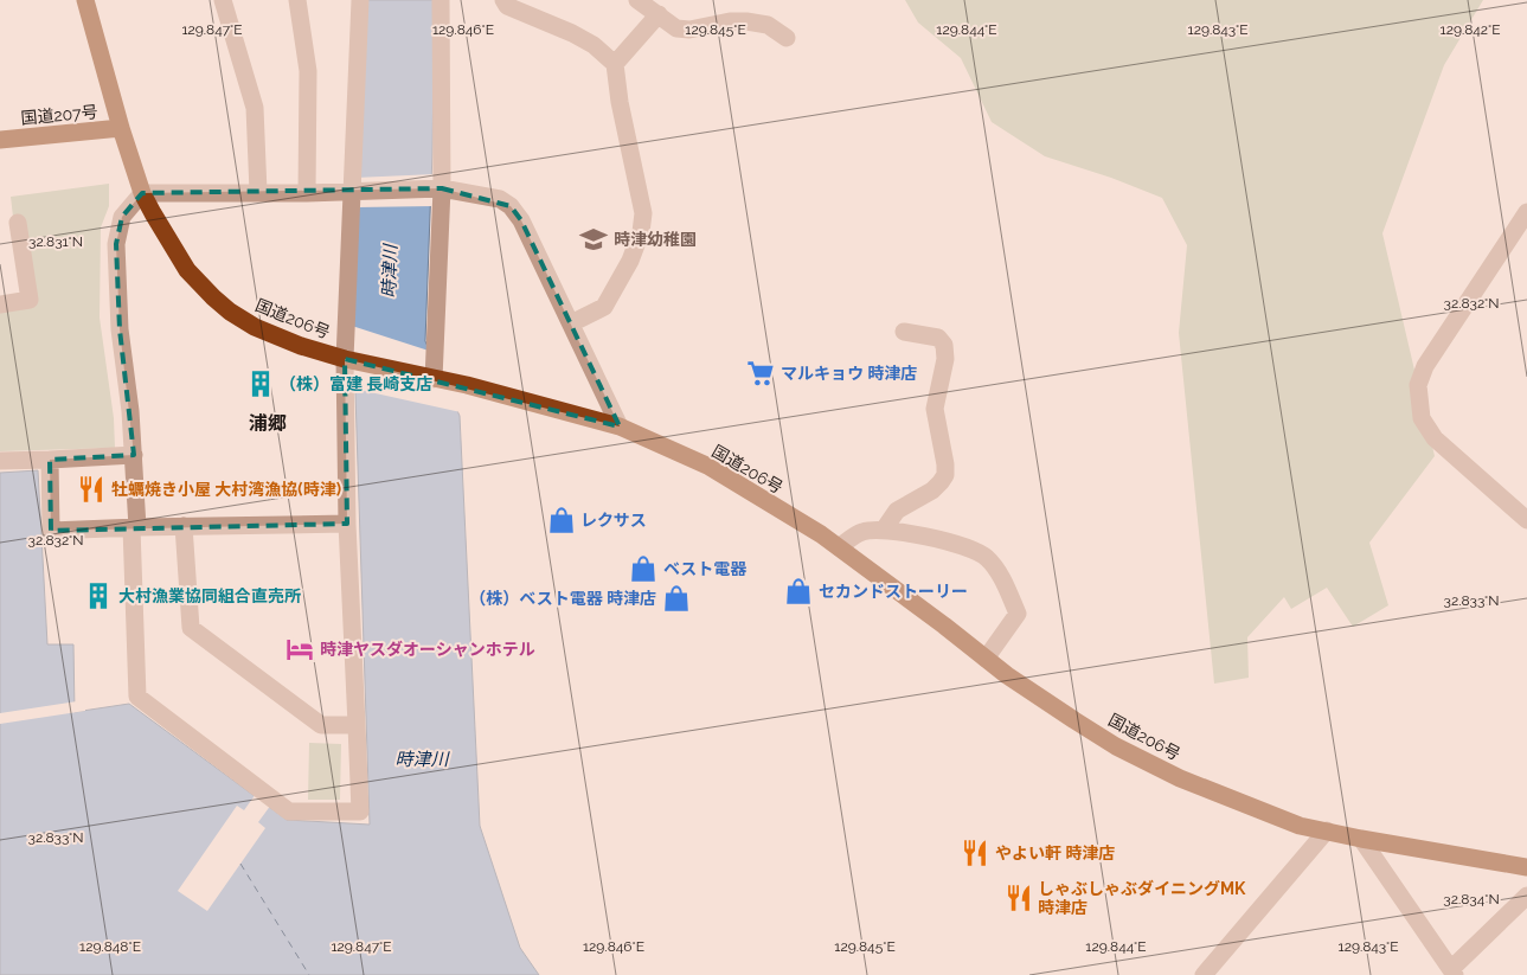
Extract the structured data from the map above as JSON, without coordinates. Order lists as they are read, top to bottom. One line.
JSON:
{"streets":{"highway":["国道207号","国道206号"]},"crossings":[["国道207号","国道206号"]],"districts":["浦郷"],"water":["時津川"],"places":{"school or university":["時津幼稚園"],"supermarket":["マルキョウ 時津店"],"building":["（株）富建 長崎支店","大村漁業協同組合直売所"],"restaurant":["牡蠣焼き小屋 大村湾漁協(時津)","やよい軒 時津店","しゃぶしゃぶダイニングMK 時津店"],"shop":["レクサス","ベスト電器","セカンドストーリー","（株）ベスト電器 時津店"],"hotel":["時津ヤスダオーシャンホテル"]},"coordinates":["129.847°E","129.846°E","129.845°E","129.844°E","129.843°E","129.842°E","32.831°N","32.832°N","32.833°N","32.834°N","129.848°E"]}
